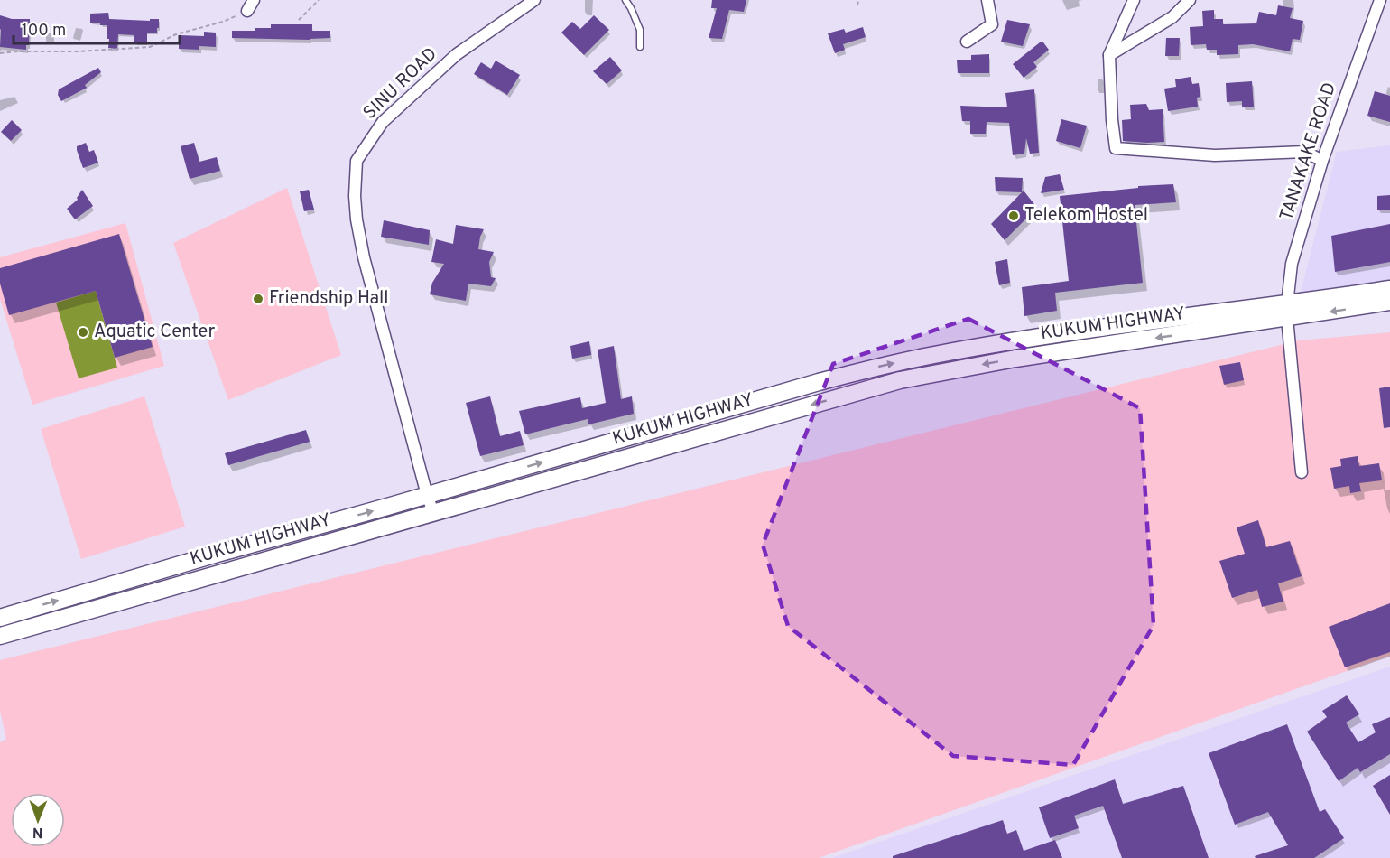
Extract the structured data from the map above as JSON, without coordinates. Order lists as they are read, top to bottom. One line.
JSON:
{"streets":{"main road":["KUKUM HIGHWAY"],"street":["SINU ROAD","TANAKAKE ROAD"]},"crossings":[["SINU ROAD","KUKUM HIGHWAY"],["TANAKAKE ROAD","KUKUM HIGHWAY"]],"places":["Telekom Hostel","Friendship Hall","Aquatic Center"],"scale_bar":"100 m","north":"bottom"}
